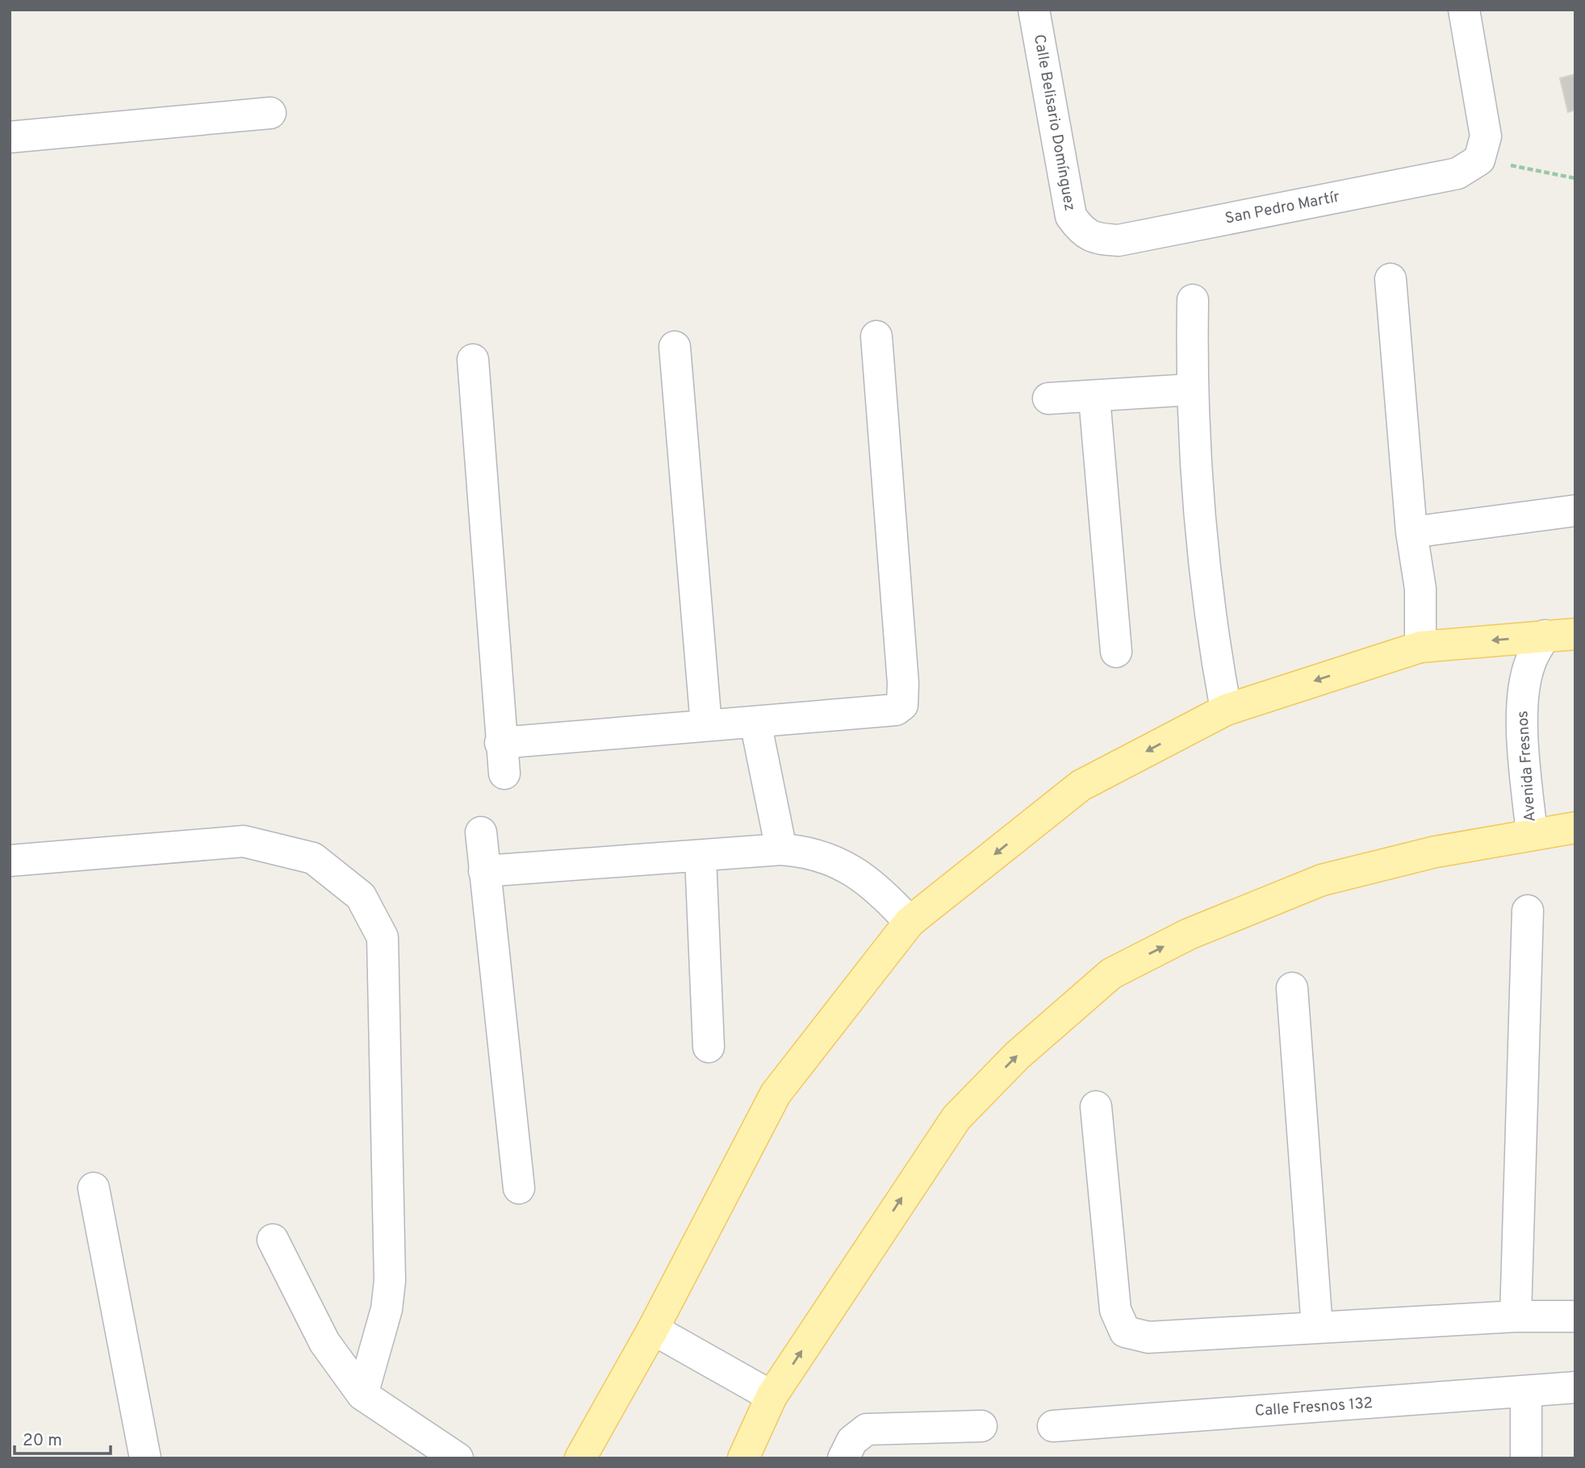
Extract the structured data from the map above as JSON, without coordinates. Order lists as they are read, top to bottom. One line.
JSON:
{"streets":{"street":["Calle Belisario Domínguez","San Pedro Martír","Avenida Fresnos","Calle Fresnos 132"]},"crossings":[["Calle Belisario Domínguez","San Pedro Martír"]],"scale_bar":"20 m"}
